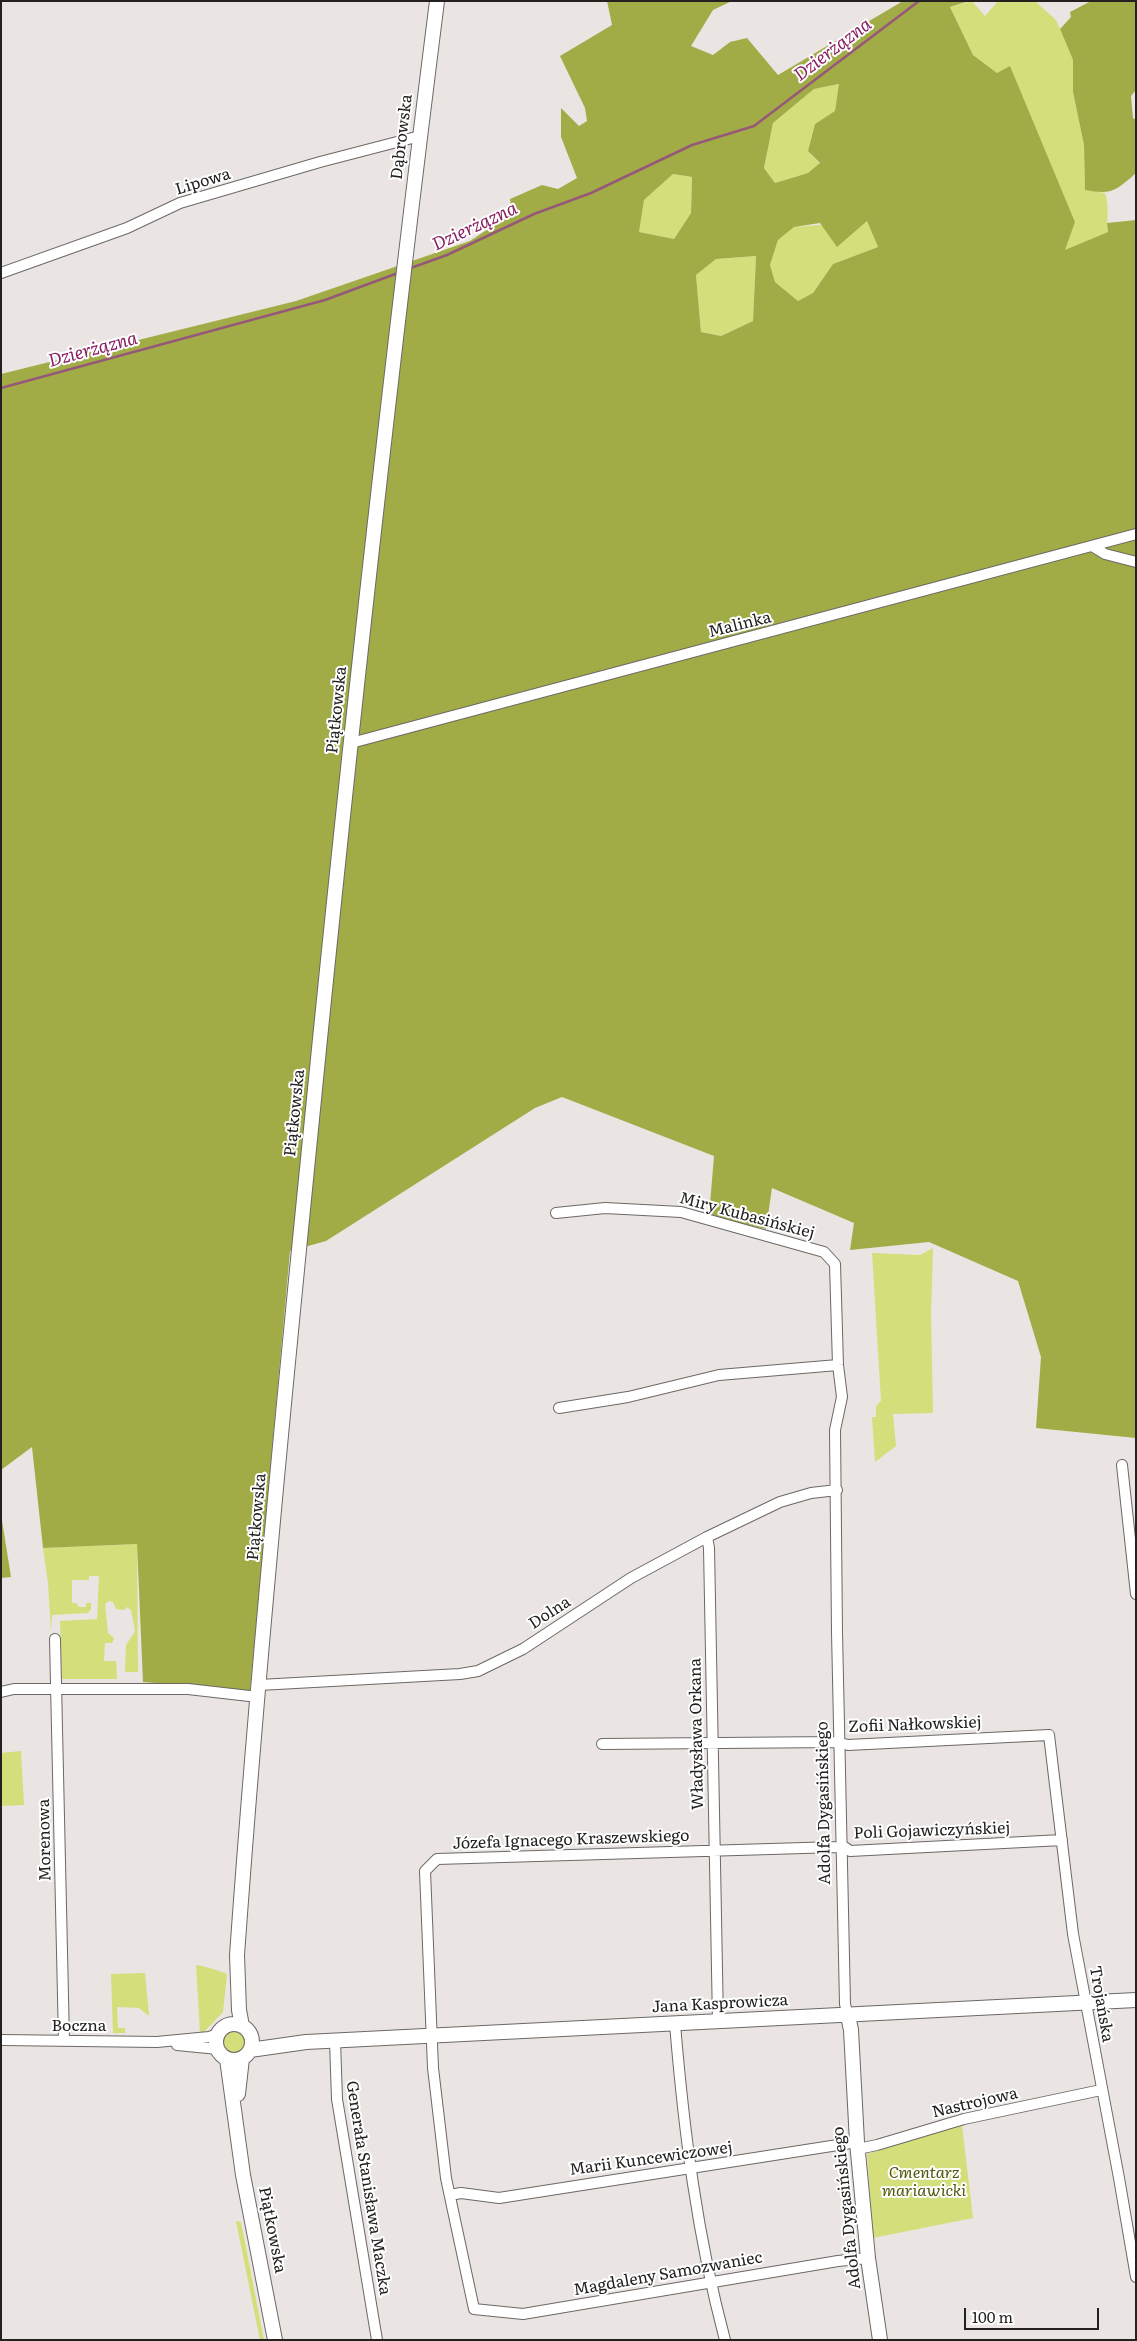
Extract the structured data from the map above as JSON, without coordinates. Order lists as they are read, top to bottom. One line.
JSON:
{"streets":{"main road":["Dąbrowska","Piątkowska","Adolfa Dygasińskiego","Jana Kasprowicza"],"street":["Lipowa","Malinka","Miry Kubasińskiej","Dolna","Zofii Nałkowskiej","Władysława Orkana","Poli Gojawiczyńskiej","Morenowa","Józefa Ignacego Kraszewskiego","Trojańska","Boczna","Nastrojowa","Marii Kuncewiczowej","Generała Stanisława Maczka","Magdaleny Samozwaniec"]},"crossings":[["Dąbrowska","Lipowa"],["Dąbrowska","Piątkowska"],["Malinka","Piątkowska"],["Piątkowska","Dolna"],["Piątkowska","Jana Kasprowicza"],["Piątkowska","Boczna"],["Miry Kubasińskiej","Adolfa Dygasińskiego"],["Dolna","Władysława Orkana"],["Dolna","Adolfa Dygasińskiego"],["Dolna","Morenowa"],["Zofii Nałkowskiej","Władysława Orkana"],["Zofii Nałkowskiej","Adolfa Dygasińskiego"],["Zofii Nałkowskiej","Trojańska"],["Władysława Orkana","Poli Gojawiczyńskiej"],["Władysława Orkana","Józefa Ignacego Kraszewskiego"],["Władysława Orkana","Jana Kasprowicza"],["Adolfa Dygasińskiego","Poli Gojawiczyńskiej"],["Adolfa Dygasińskiego","Jana Kasprowicza"],["Adolfa Dygasińskiego","Nastrojowa"],["Adolfa Dygasińskiego","Marii Kuncewiczowej"],["Adolfa Dygasińskiego","Magdaleny Samozwaniec"],["Poli Gojawiczyńskiej","Józefa Ignacego Kraszewskiego"],["Poli Gojawiczyńskiej","Trojańska"],["Morenowa","Boczna"],["Józefa Ignacego Kraszewskiego","Jana Kasprowicza"],["Józefa Ignacego Kraszewskiego","Marii Kuncewiczowej"],["Józefa Ignacego Kraszewskiego","Magdaleny Samozwaniec"],["Jana Kasprowicza","Trojańska"],["Jana Kasprowicza","Generała Stanisława Maczka"],["Trojańska","Nastrojowa"],["Nastrojowa","Marii Kuncewiczowej"]],"water":["Dzierżązna"],"parks":["Cmentarz mariawicki"],"scale_bar":"100 m"}
